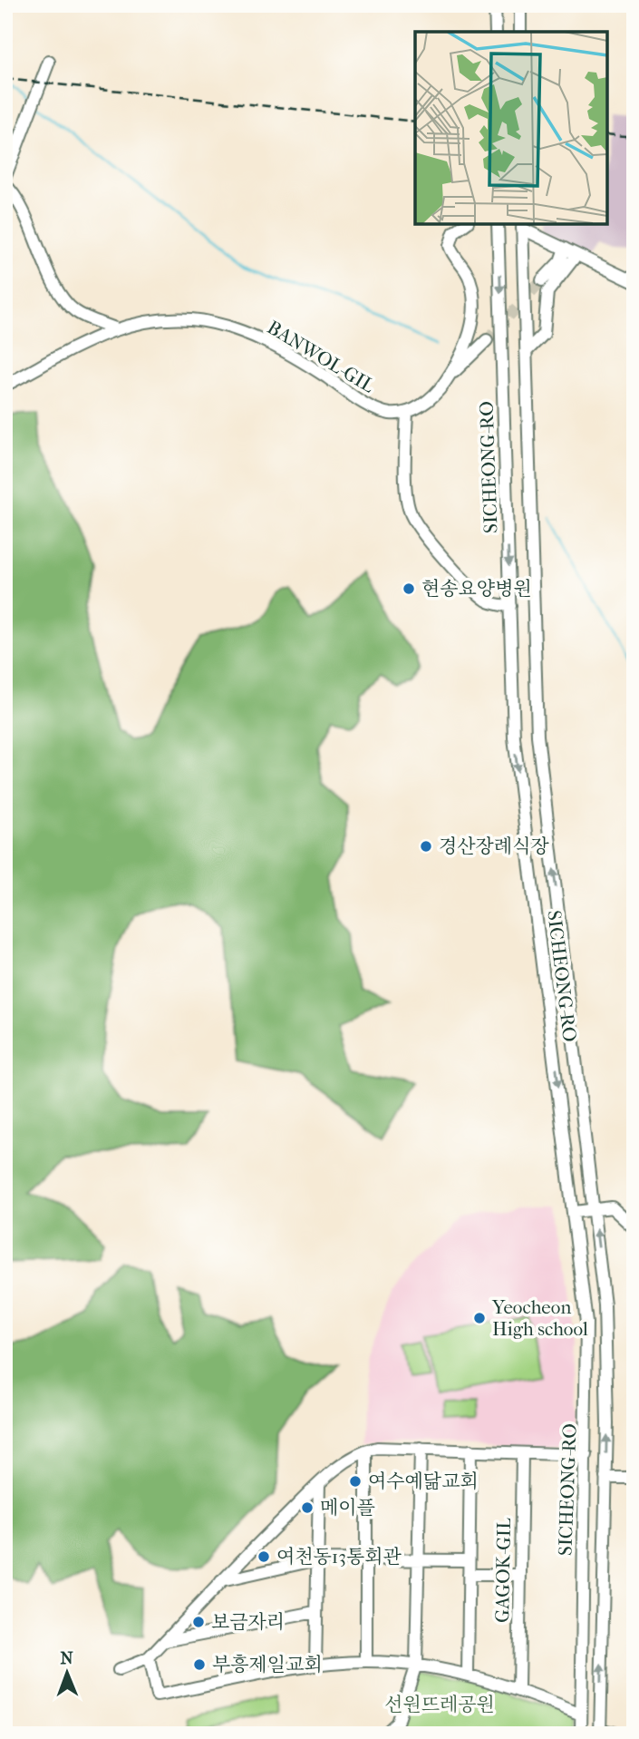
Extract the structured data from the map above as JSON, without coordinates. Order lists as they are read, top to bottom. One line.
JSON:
{"streets":{"street":["BANWOL-GIL","SICHEONG-RO","GAGOK-GIL"]},"parks":["선원뜨레공원"],"places":["현송요양병원","경산장례식장","Yeocheon High school","여수예닮교회","메이플","여천동13통회관","보금자리","부흥제일교회"],"north":"top"}
